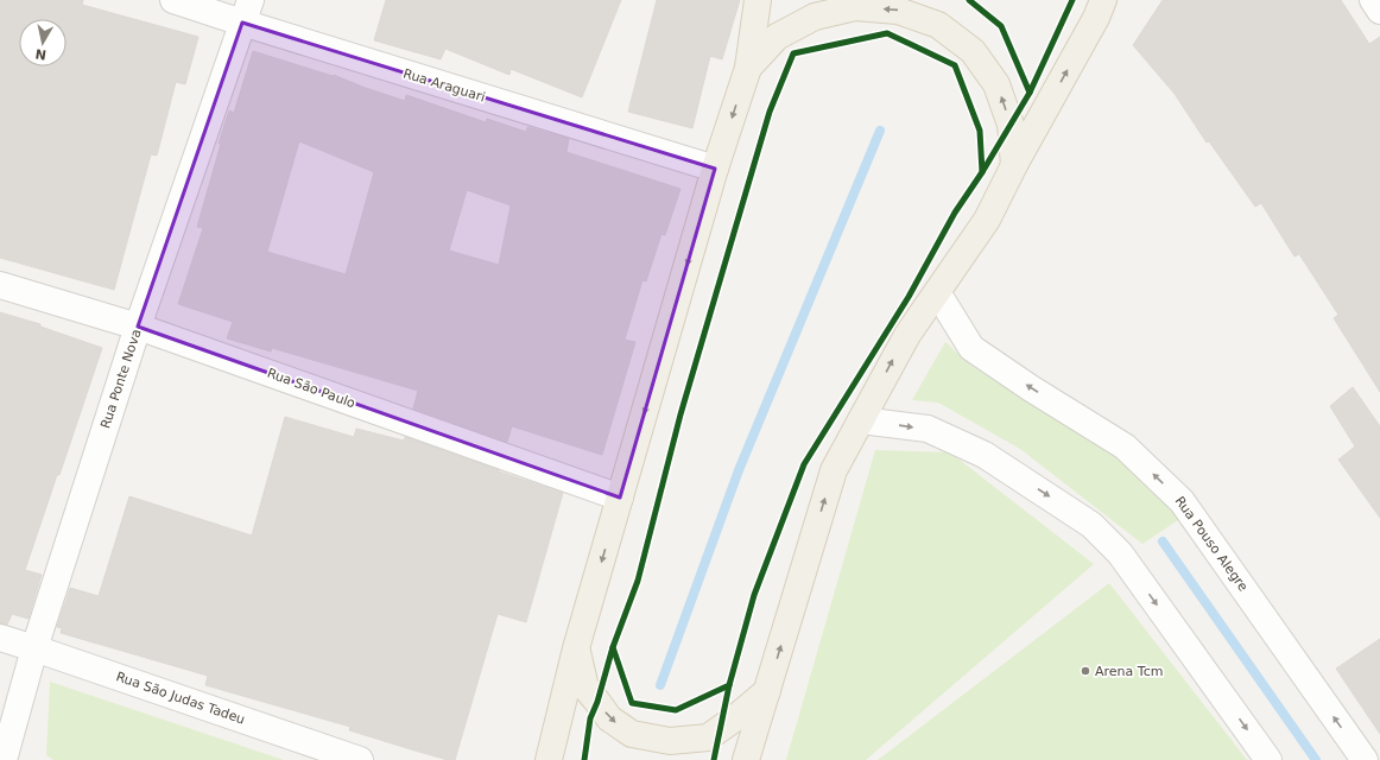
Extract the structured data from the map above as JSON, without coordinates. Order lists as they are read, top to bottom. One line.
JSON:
{"streets":{"street":["Rua Araguari","Rua Ponte Nova","Rua São Paulo","Rua Pouso Alegre","Rua São Judas Tadeu"]},"crossings":[["Rua Araguari","Rua Ponte Nova"],["Rua Ponte Nova","Rua São Paulo"],["Rua Ponte Nova","Rua São Judas Tadeu"]],"places":["Arena Tcm"],"north":"bottom"}
